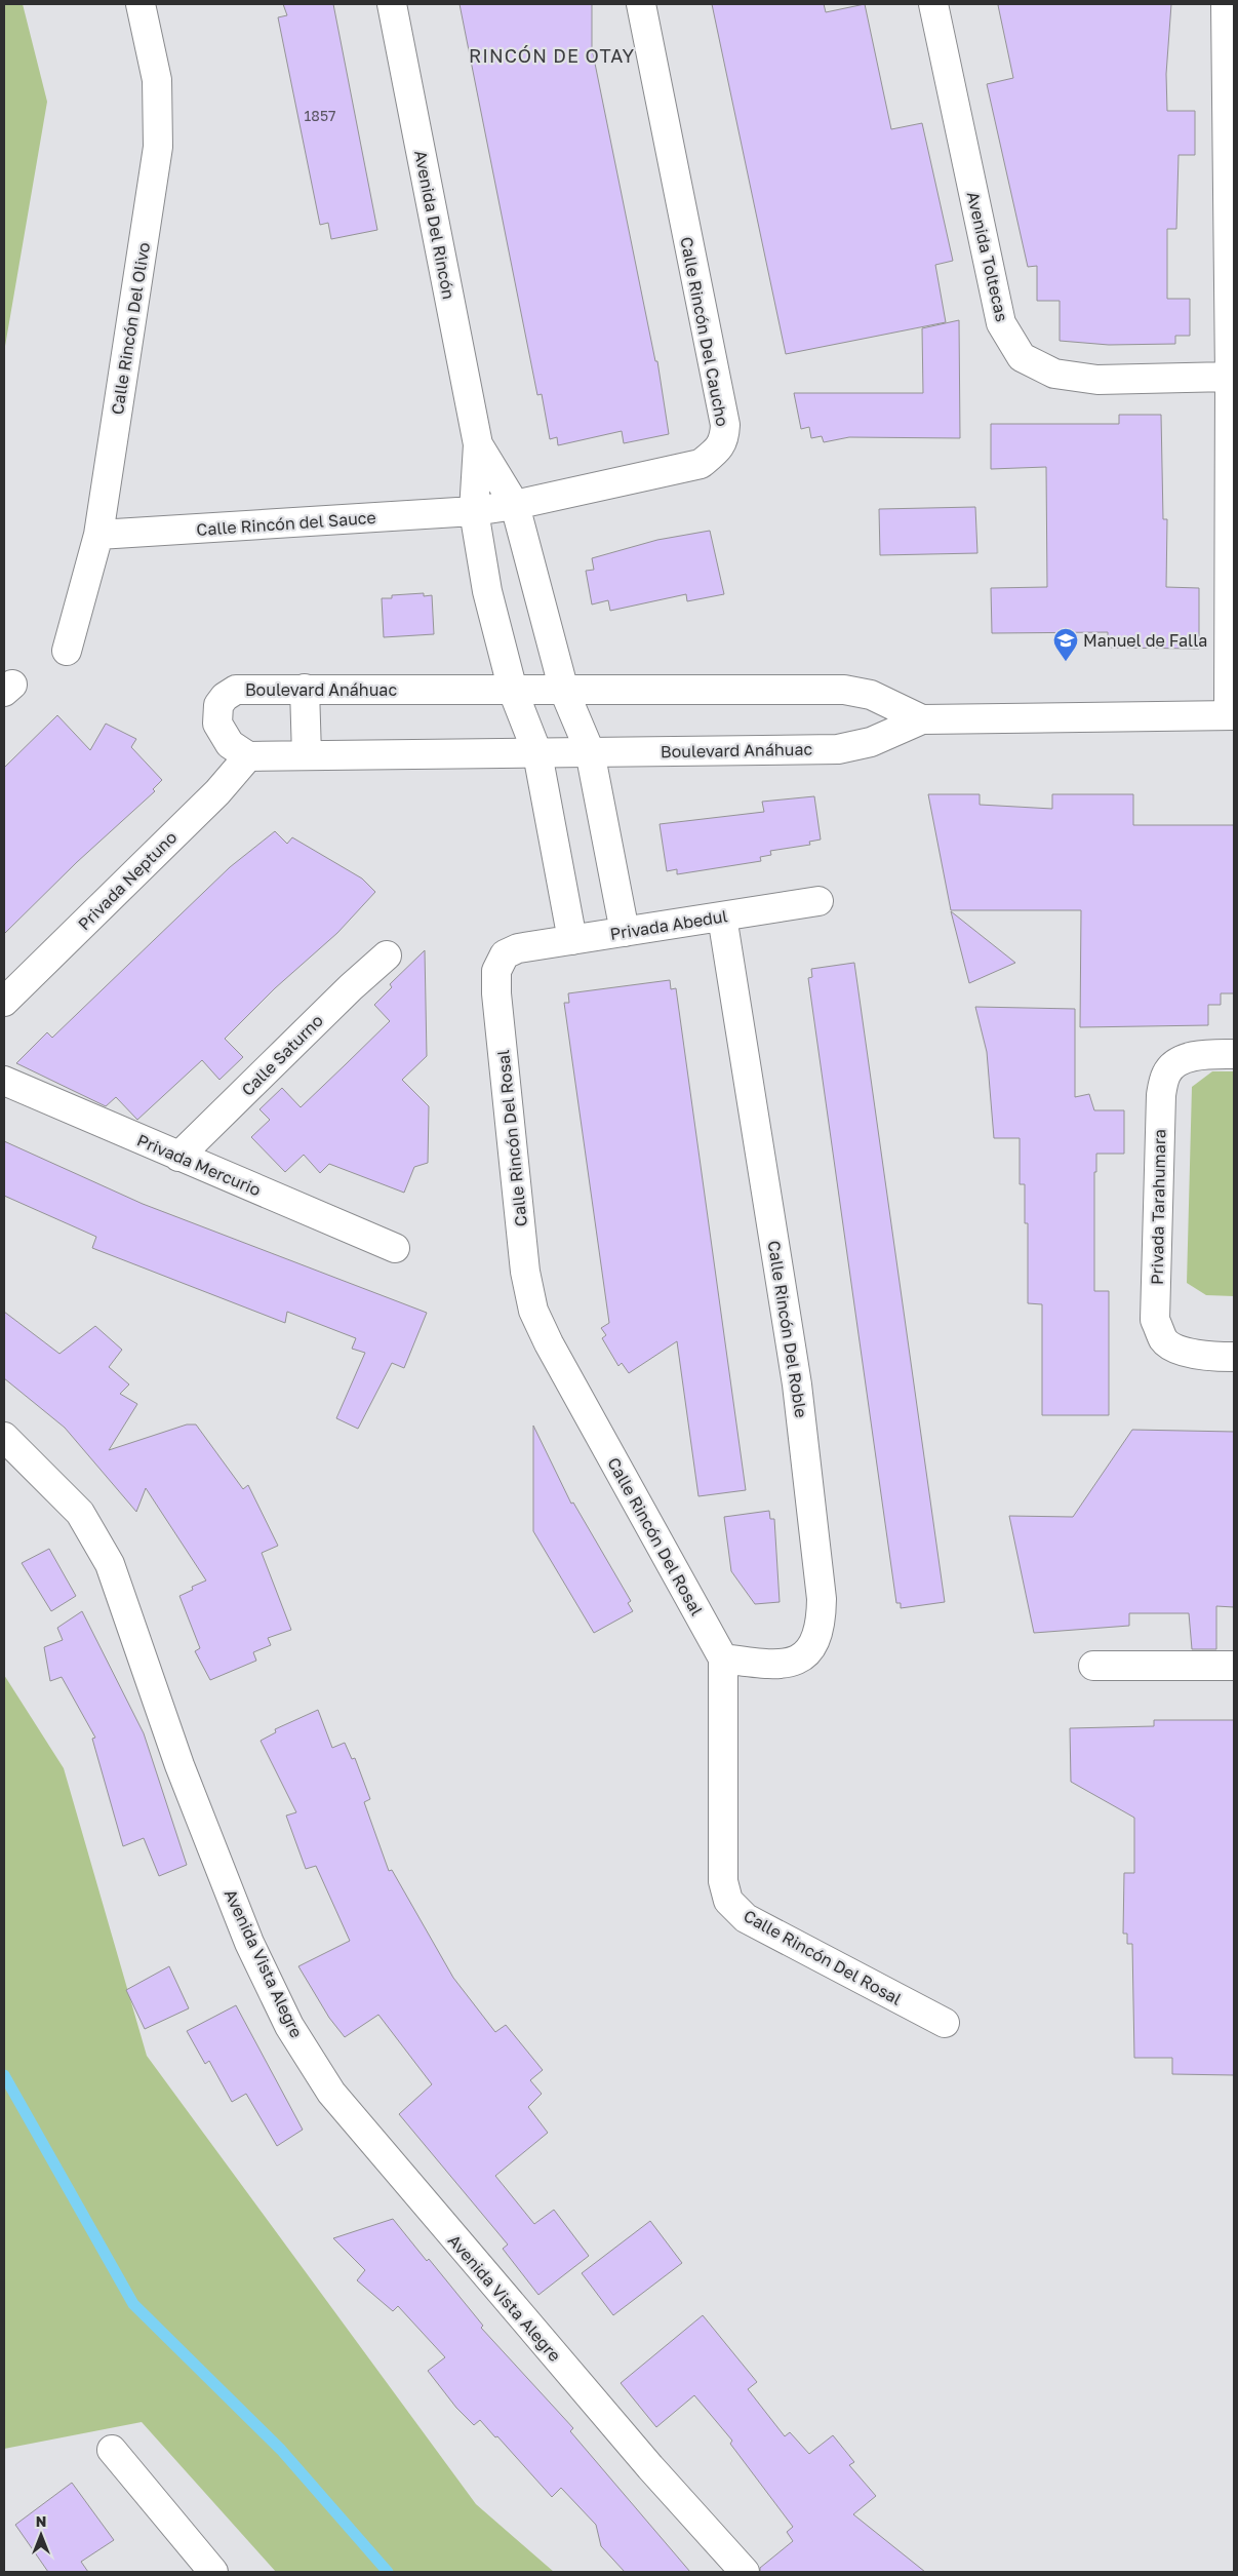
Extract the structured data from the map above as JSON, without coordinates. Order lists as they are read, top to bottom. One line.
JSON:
{"streets":{"street":["Avenida Del Rincón","Avenida Toltecas","Calle Rincón Del Olivo","Calle Rincón Del Caucho","Calle Rincón del Sauce","Boulevard Anáhuac","Privada Neptuno","Privada Abedul","Calle Saturno","Calle Rincón Del Rosal","Privada Mercurio","Privada Tarahumara","Calle Rincón Del Roble","Avenida Vista Alegre"]},"crossings":[["Avenida Del Rincón","Calle Rincón Del Caucho"],["Avenida Del Rincón","Calle Rincón del Sauce"],["Avenida Del Rincón","Boulevard Anáhuac"],["Avenida Del Rincón","Privada Abedul"],["Calle Rincón Del Olivo","Calle Rincón del Sauce"],["Calle Rincón Del Caucho","Calle Rincón del Sauce"],["Boulevard Anáhuac","Privada Neptuno"],["Privada Abedul","Calle Rincón Del Rosal"],["Privada Abedul","Calle Rincón Del Roble"],["Calle Saturno","Privada Mercurio"],["Calle Rincón Del Rosal","Calle Rincón Del Roble"]],"districts":["RINCÓN DE OTAY"],"places":{"school or university":["Manuel de Falla"]},"house_numbers":["1857"],"north":"top"}
